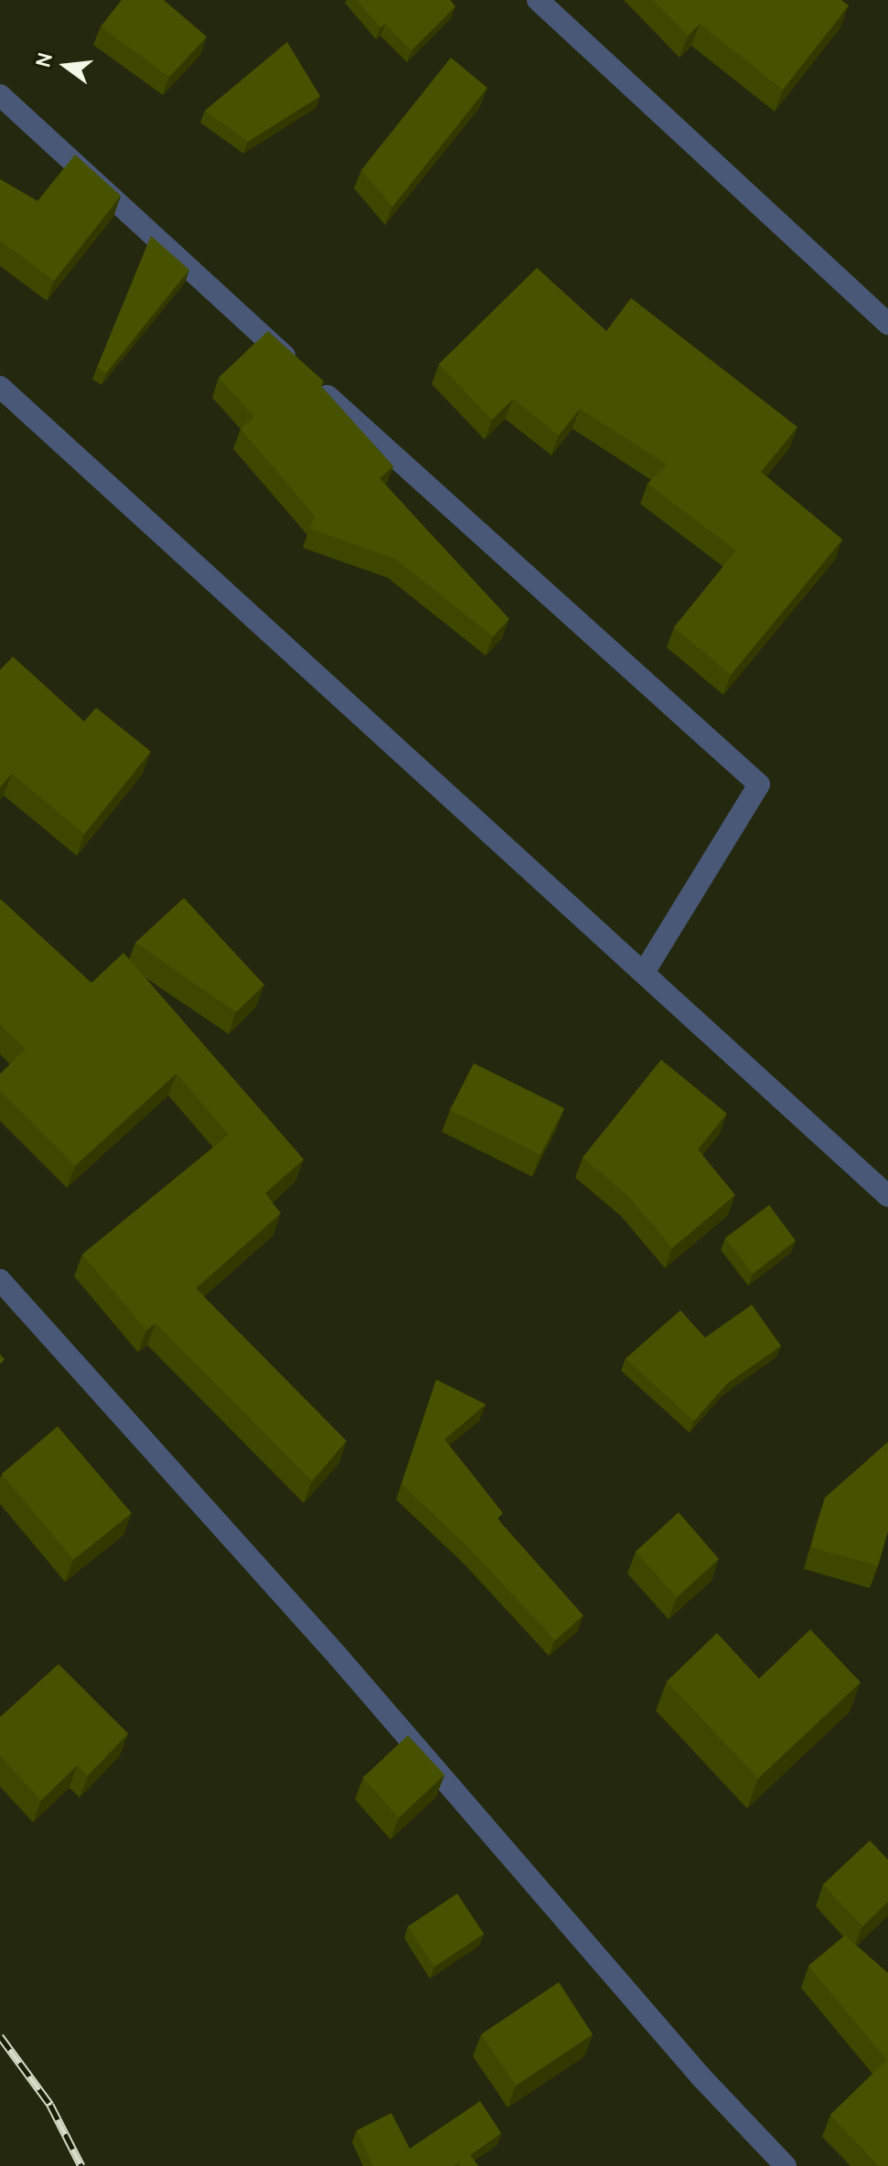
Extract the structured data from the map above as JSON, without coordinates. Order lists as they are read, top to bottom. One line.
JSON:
{"north":"left"}
